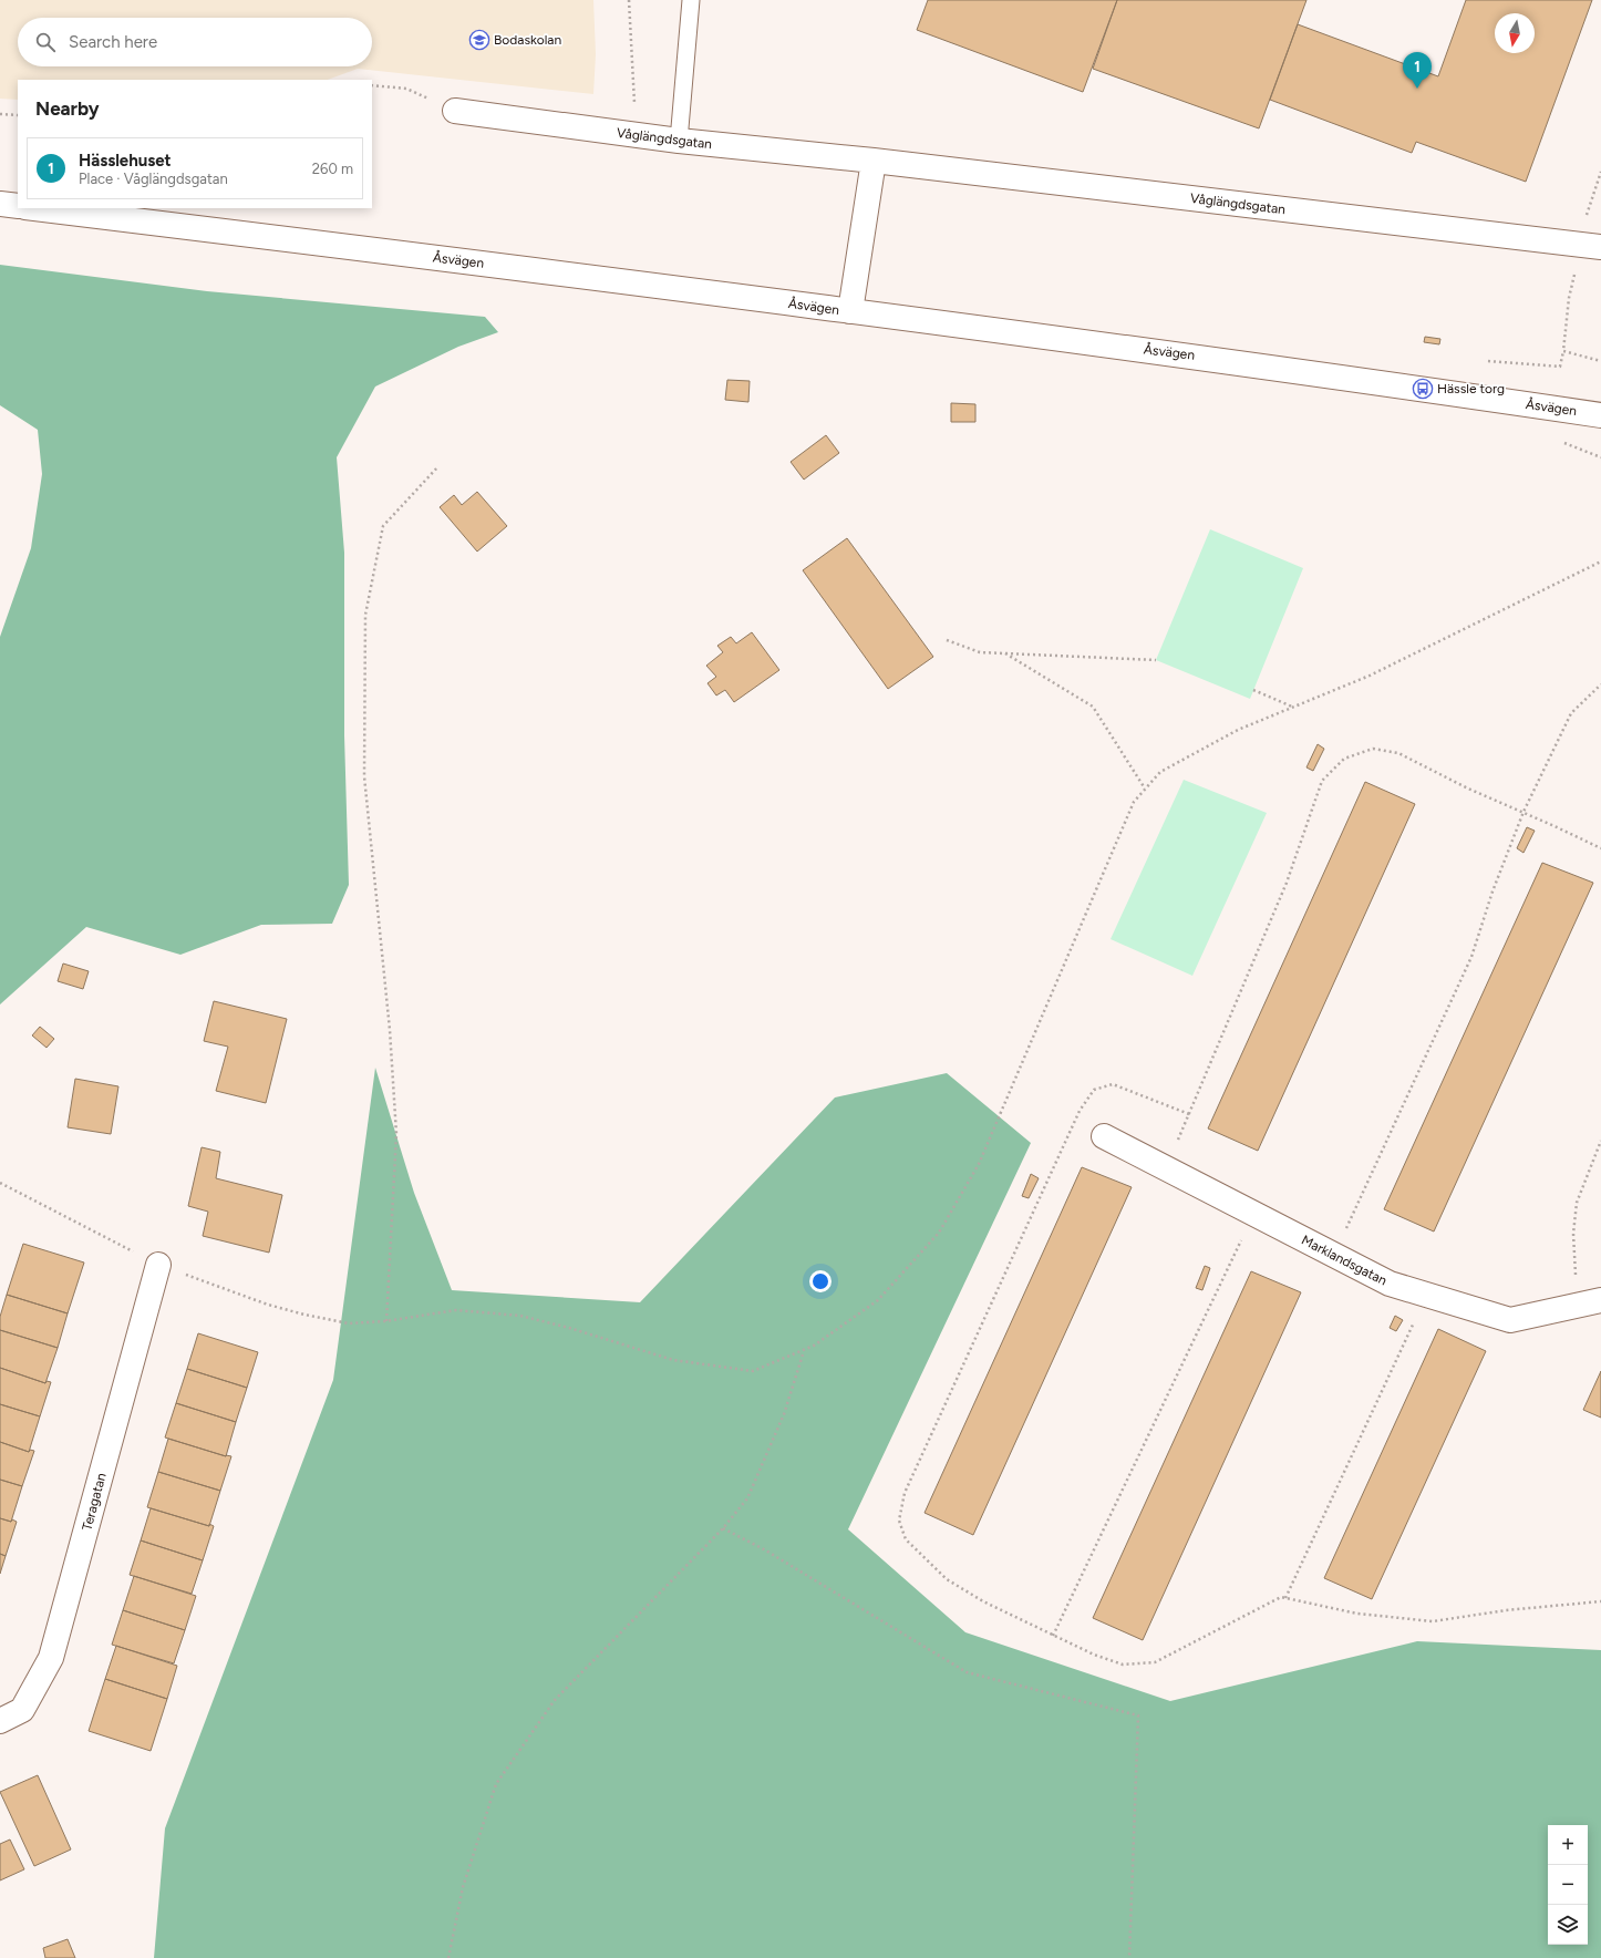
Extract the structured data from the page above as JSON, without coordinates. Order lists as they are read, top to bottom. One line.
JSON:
{"streets":{"street":["Våglängdsgatan","Åsvägen","Marklandsgatan","Teragatan"]},"places":{"school or university":["Bodaskolan"],"bus stop":["Hässle torg"]},"north":"bottom","page":{"search":"Search here","pins":"1","heading":"Nearby","list":[{"mark":"1","name":"Hässlehuset","note":"Place · Våglängdsgatan","value":"260 m"}],"map_buttons":["+","−"]}}
